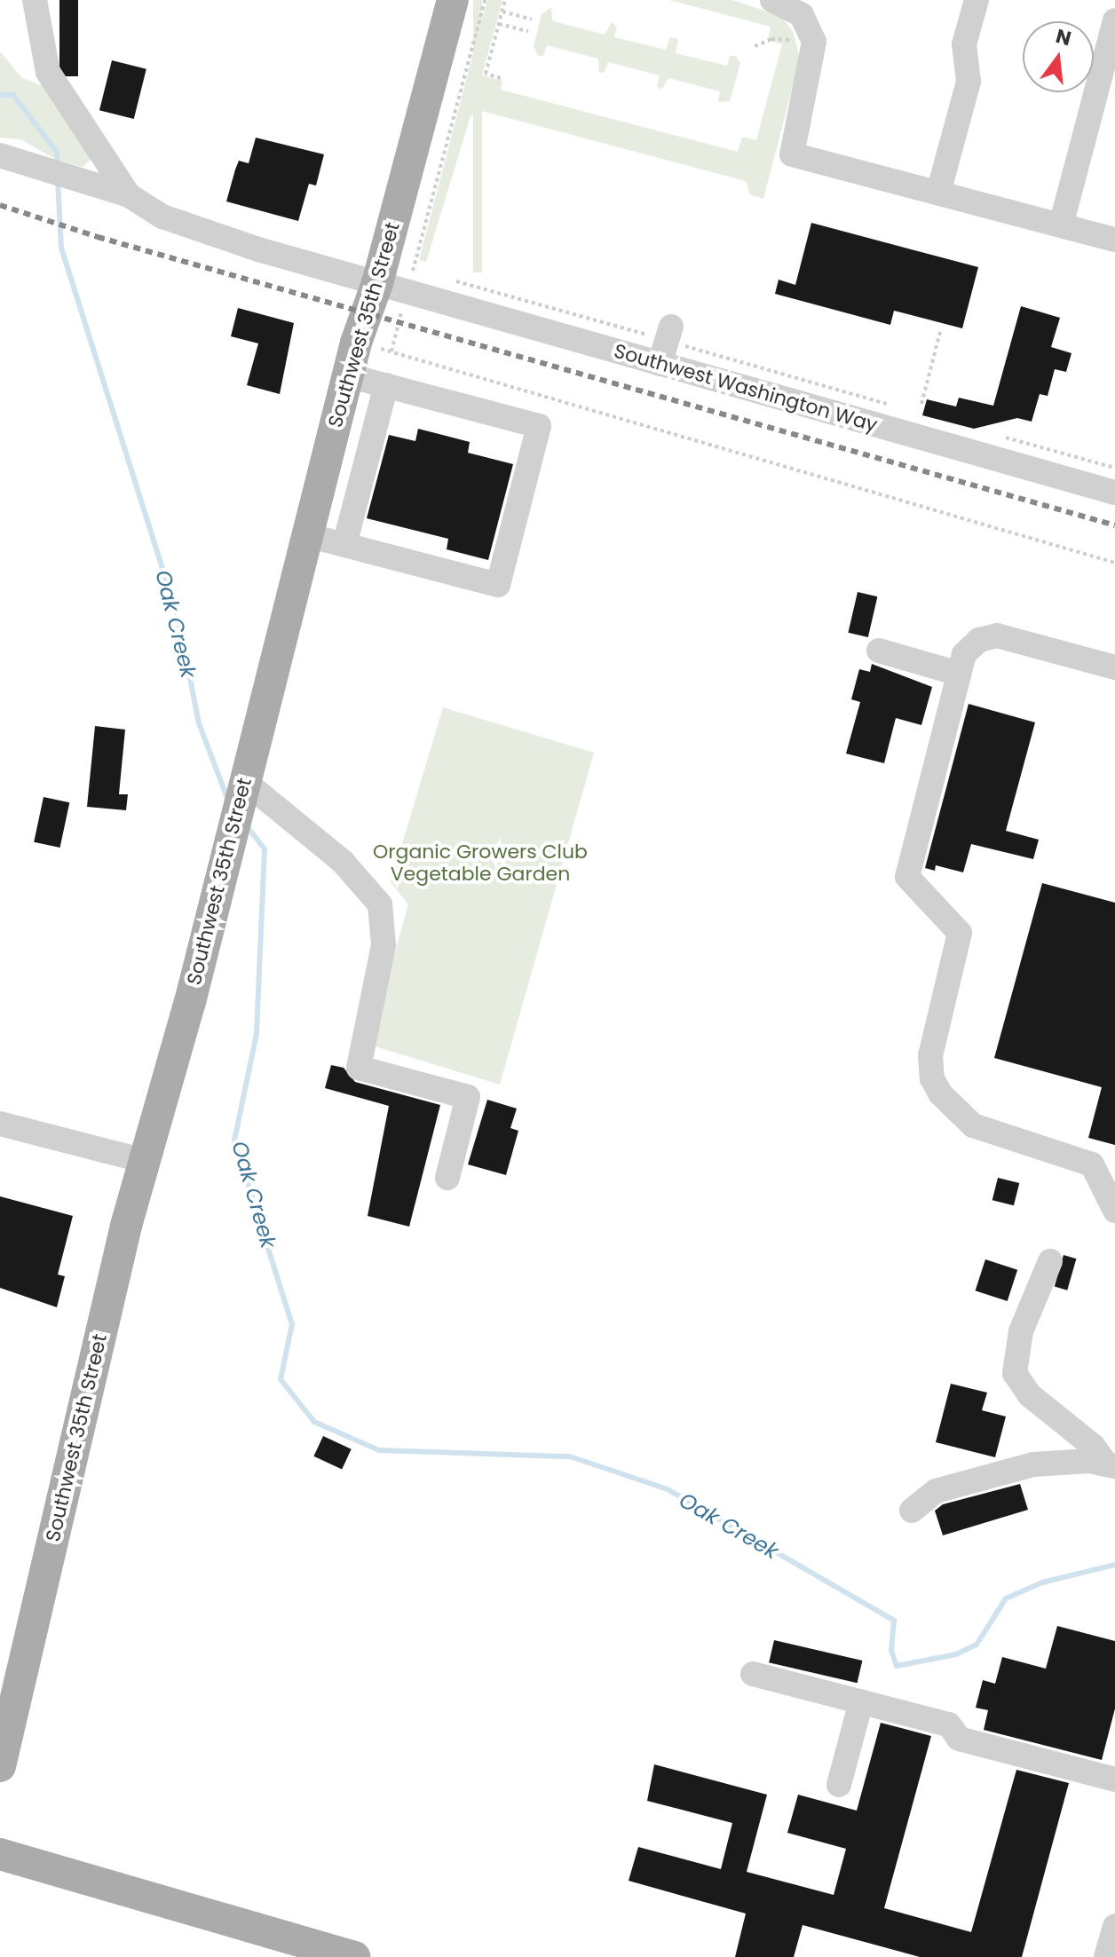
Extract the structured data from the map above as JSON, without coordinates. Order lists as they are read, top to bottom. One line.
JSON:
{"streets":{"main road":["Southwest 35th Street"],"street":["Southwest Washington Way"]},"crossings":[["Southwest 35th Street","Southwest Washington Way"]],"water":["Oak Creek"],"parks":["Organic Growers Club Vegetable Garden"],"north":"top"}
